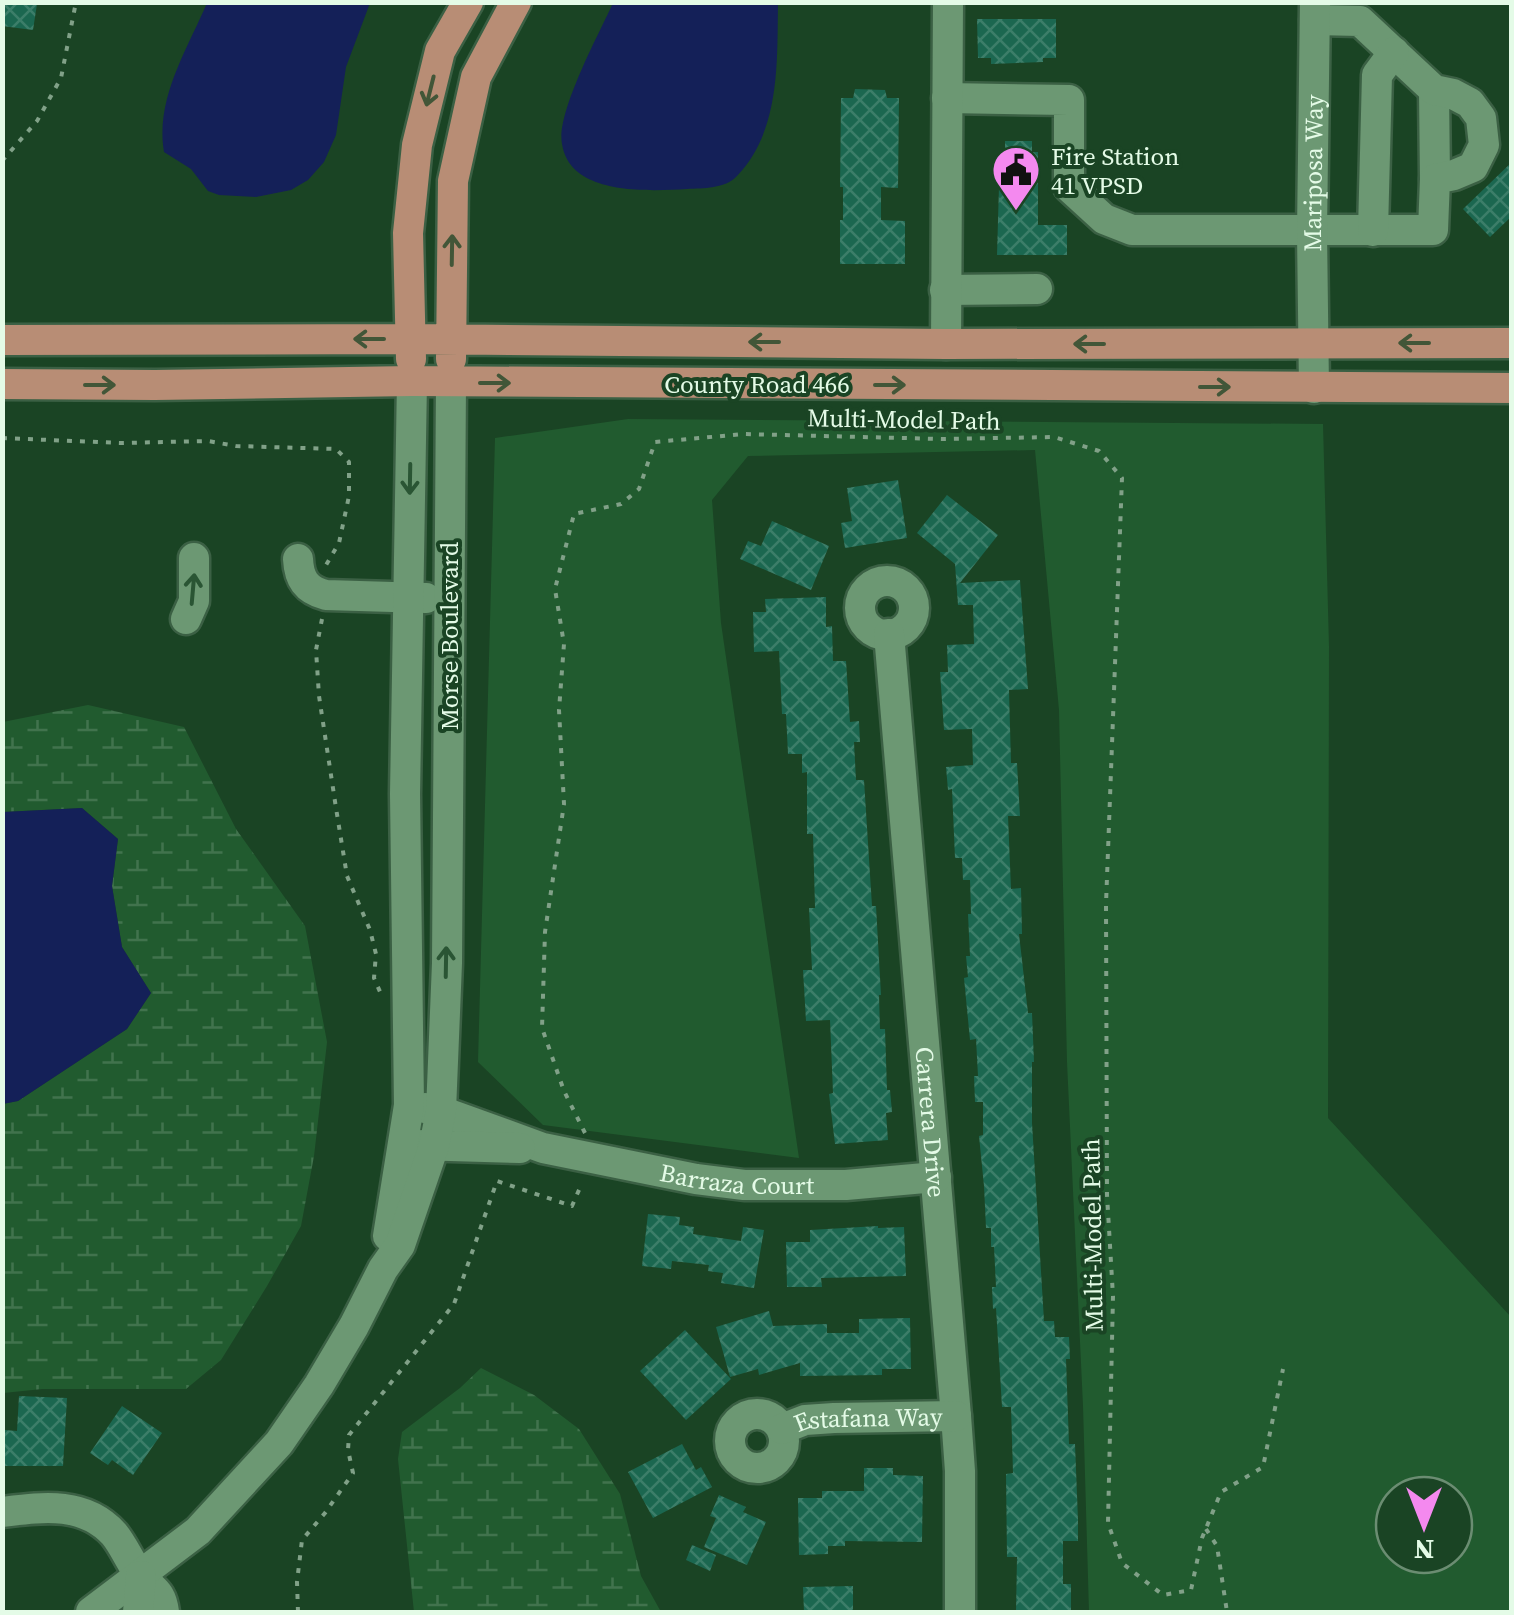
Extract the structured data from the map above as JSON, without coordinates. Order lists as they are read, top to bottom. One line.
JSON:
{"streets":{"main road":["County Road 466","Morse Boulevard"],"street":["Mariposa Way","Carrera Drive","Barraza Court","Estafana Way"],"path":["Multi-Model Path"]},"crossings":[["Mariposa Way","County Road 466"],["County Road 466","Morse Boulevard"],["Multi-Model Path","Barraza Court"],["Morse Boulevard","Barraza Court"],["Carrera Drive","Barraza Court"],["Carrera Drive","Estafana Way"]],"places":{"public building":["Fire Station 41 VPSD"]},"north":"bottom"}
